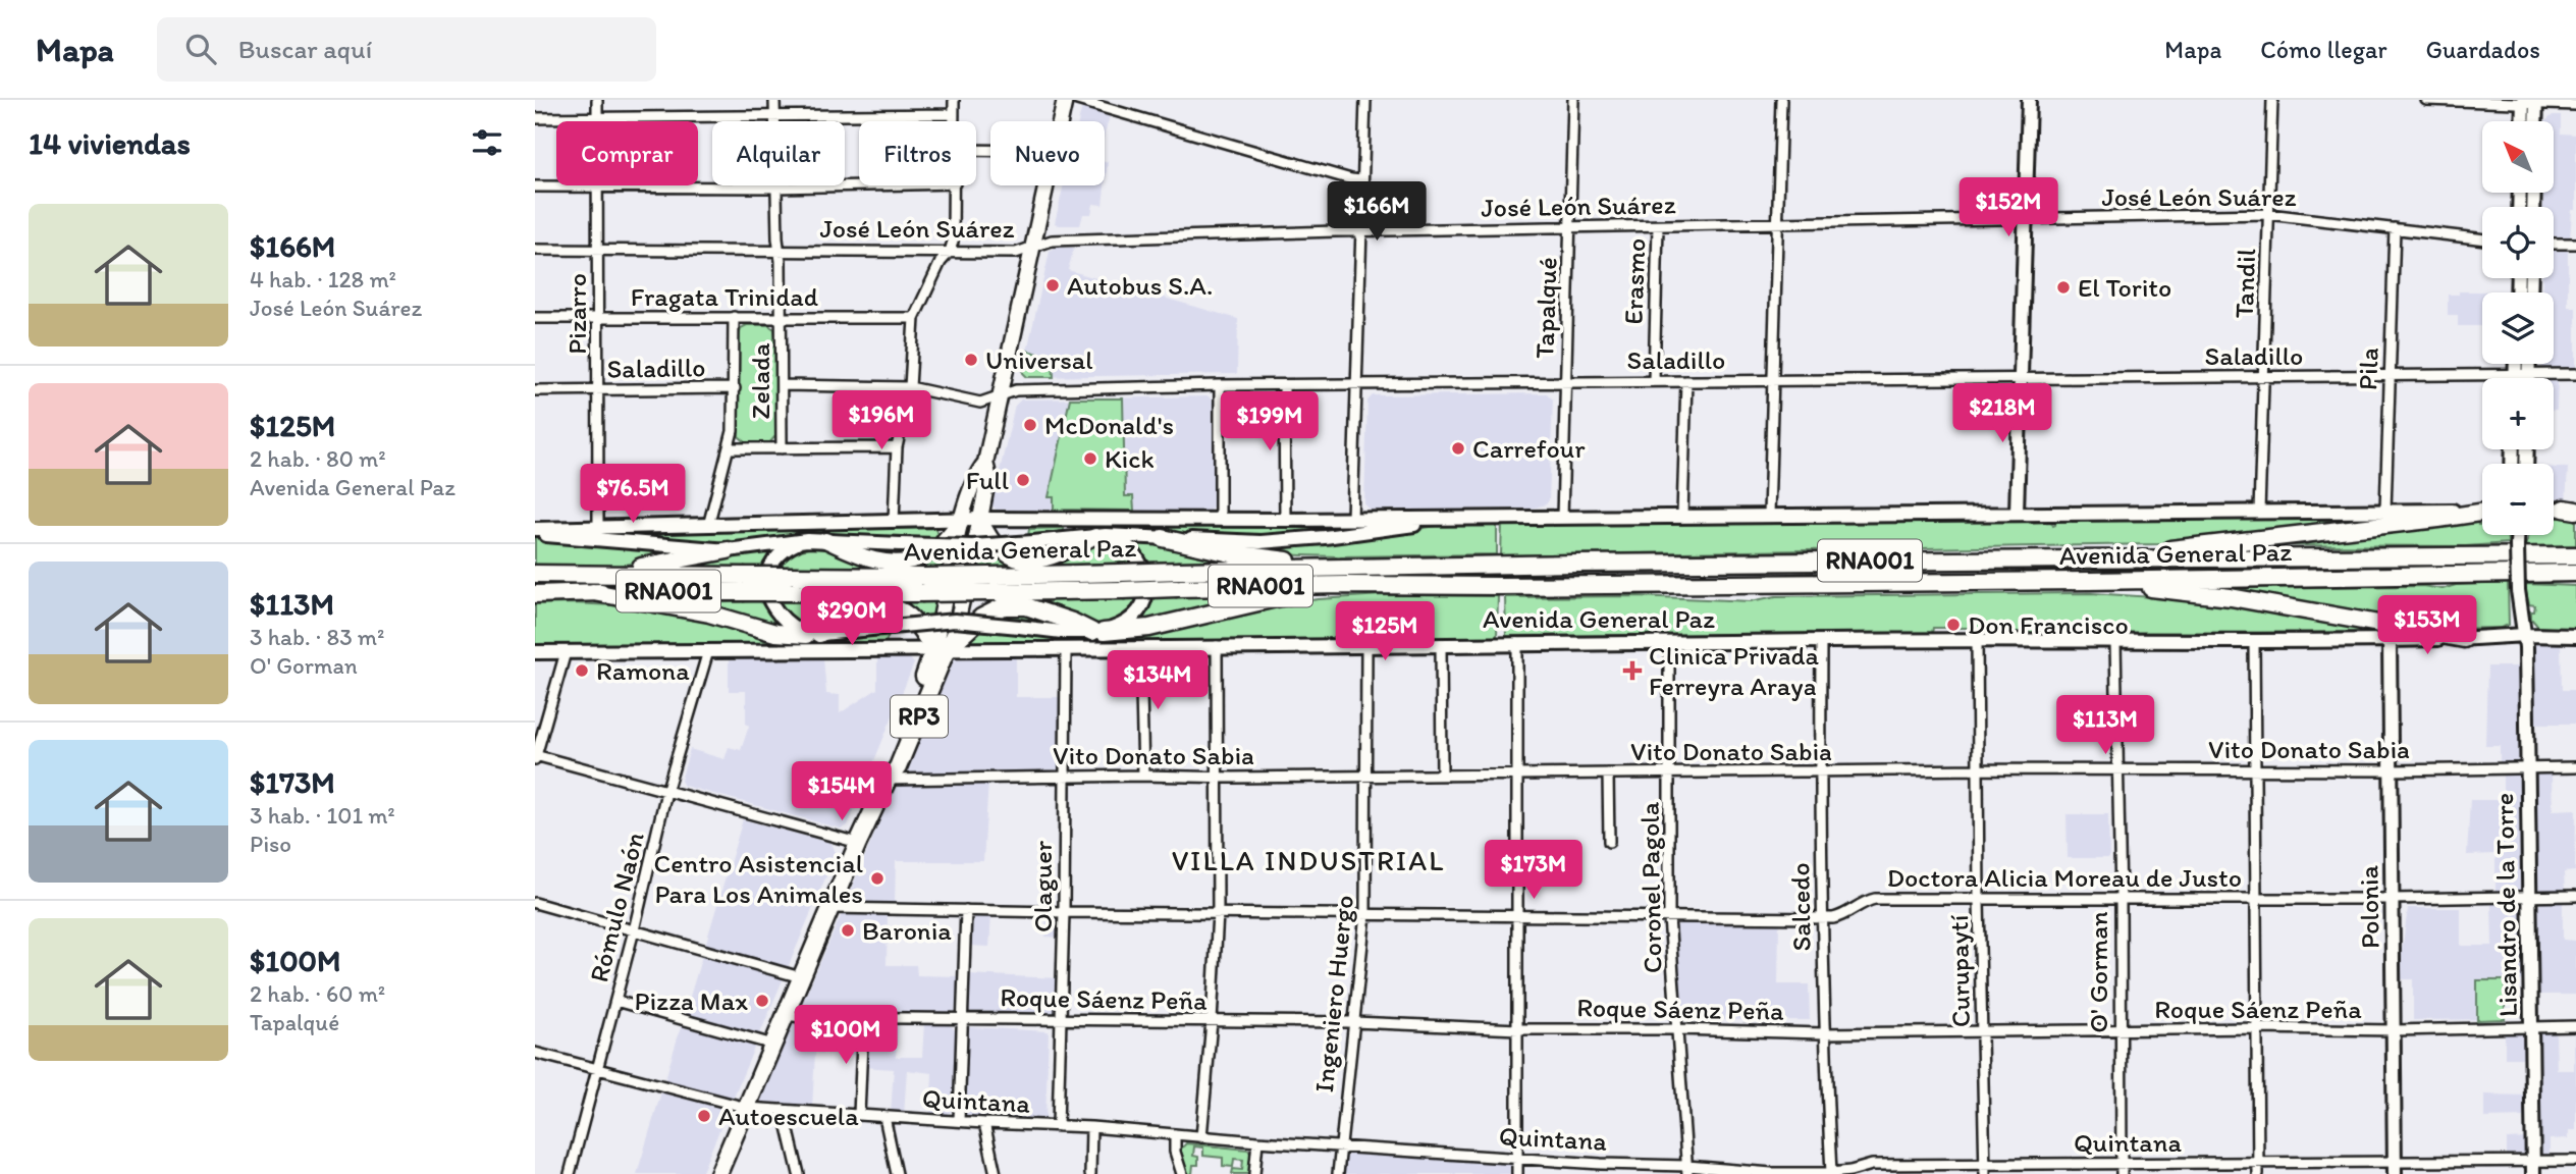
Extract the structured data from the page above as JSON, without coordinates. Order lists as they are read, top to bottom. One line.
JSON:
{"streets":{"highway":["Avenida General Paz","RNA001","RP3"],"street":["José León Suárez","Erasmo","Tandil","Fragata Trinidad","Tapalqué","Pizarro","Saladillo","Pila","Zelada","Vito Donato Sabia","Doctora Alicia Moreau de Justo","Olaguer","Coronel Pagola","Lisandro de la Torre","Rómulo Naón","Salcedo","Polonia","Curupaytí","O' Gorman","Ingeniero Huergo","Roque Sáenz Peña","Quintana"]},"crossings":[["José León Suárez","Erasmo"],["José León Suárez","Tandil"],["José León Suárez","Tapalqué"],["José León Suárez","Pizarro"],["José León Suárez","Pila"],["José León Suárez","Zelada"],["Erasmo","Saladillo"],["Tandil","Saladillo"],["Tandil","Avenida General Paz"],["Fragata Trinidad","Pizarro"],["Fragata Trinidad","Zelada"],["Tapalqué","Saladillo"],["Tapalqué","Avenida General Paz"],["Pizarro","Saladillo"],["Pizarro","Avenida General Paz"],["Saladillo","Pila"],["Saladillo","Zelada"],["Pila","Avenida General Paz"],["Zelada","Avenida General Paz"],["Avenida General Paz","RP3"],["Avenida General Paz","Olaguer"],["Avenida General Paz","Coronel Pagola"],["Avenida General Paz","Lisandro de la Torre"],["Avenida General Paz","Rómulo Naón"],["Avenida General Paz","Salcedo"],["Avenida General Paz","Polonia"],["Avenida General Paz","Curupaytí"],["Avenida General Paz","O' Gorman"],["Avenida General Paz","Ingeniero Huergo"],["RP3","Vito Donato Sabia"],["RP3","Doctora Alicia Moreau de Justo"],["RP3","Roque Sáenz Peña"],["RP3","Quintana"],["Vito Donato Sabia","Olaguer"],["Vito Donato Sabia","Coronel Pagola"],["Vito Donato Sabia","Lisandro de la Torre"],["Vito Donato Sabia","Salcedo"],["Vito Donato Sabia","Polonia"],["Vito Donato Sabia","Curupaytí"],["Vito Donato Sabia","O' Gorman"],["Vito Donato Sabia","Ingeniero Huergo"],["Doctora Alicia Moreau de Justo","Olaguer"],["Doctora Alicia Moreau de Justo","Coronel Pagola"],["Doctora Alicia Moreau de Justo","Lisandro de la Torre"],["Doctora Alicia Moreau de Justo","Salcedo"],["Doctora Alicia Moreau de Justo","Polonia"],["Doctora Alicia Moreau de Justo","Curupaytí"],["Doctora Alicia Moreau de Justo","O' Gorman"],["Doctora Alicia Moreau de Justo","Ingeniero Huergo"],["Olaguer","Roque Sáenz Peña"],["Olaguer","Quintana"],["Coronel Pagola","Roque Sáenz Peña"],["Coronel Pagola","Quintana"],["Lisandro de la Torre","Roque Sáenz Peña"],["Lisandro de la Torre","Quintana"],["Rómulo Naón","Quintana"],["Salcedo","Roque Sáenz Peña"],["Salcedo","Quintana"],["Polonia","Roque Sáenz Peña"],["Polonia","Quintana"],["Curupaytí","Roque Sáenz Peña"],["Curupaytí","Quintana"],["O' Gorman","Roque Sáenz Peña"],["O' Gorman","Quintana"],["Ingeniero Huergo","Roque Sáenz Peña"],["Ingeniero Huergo","Quintana"]],"districts":["VILLA INDUSTRIAL"],"places":{"other":["Autobus S.A.","El Torito","Universal","McDonald's","Carrefour","Kick","Full","Don Francisco","Ramona","Centro Asistencial Para Los Animales","Baronia","Pizza Max","Autoescuela"],"health":["Clinica Privada Ferreyra Araya"]},"north":"top left","page":{"header":"Mapa","search":"Buscar aquí","nav":["Mapa","Cómo llegar","Guardados"],"heading":"14 viviendas","map_buttons":["+","−"],"chip":["Comprar","Alquilar","Filtros","Nuevo"],"price":["$152M","$166M","$218M","$196M","$199M","$76.5M","$290M","$153M","$125M","$134M","$113M","$154M","$173M","$100M"],"list":[{"name":"$166M","note":"4 hab. · 128 m² · José León Suárez"},{"name":"$125M","note":"2 hab. · 80 m² · Avenida General Paz"},{"name":"$113M","note":"3 hab. · 83 m² · O' Gorman"},{"name":"$173M","note":"3 hab. · 101 m² · Piso"},{"name":"$100M","note":"2 hab. · 60 m² · Tapalqué"}]}}
